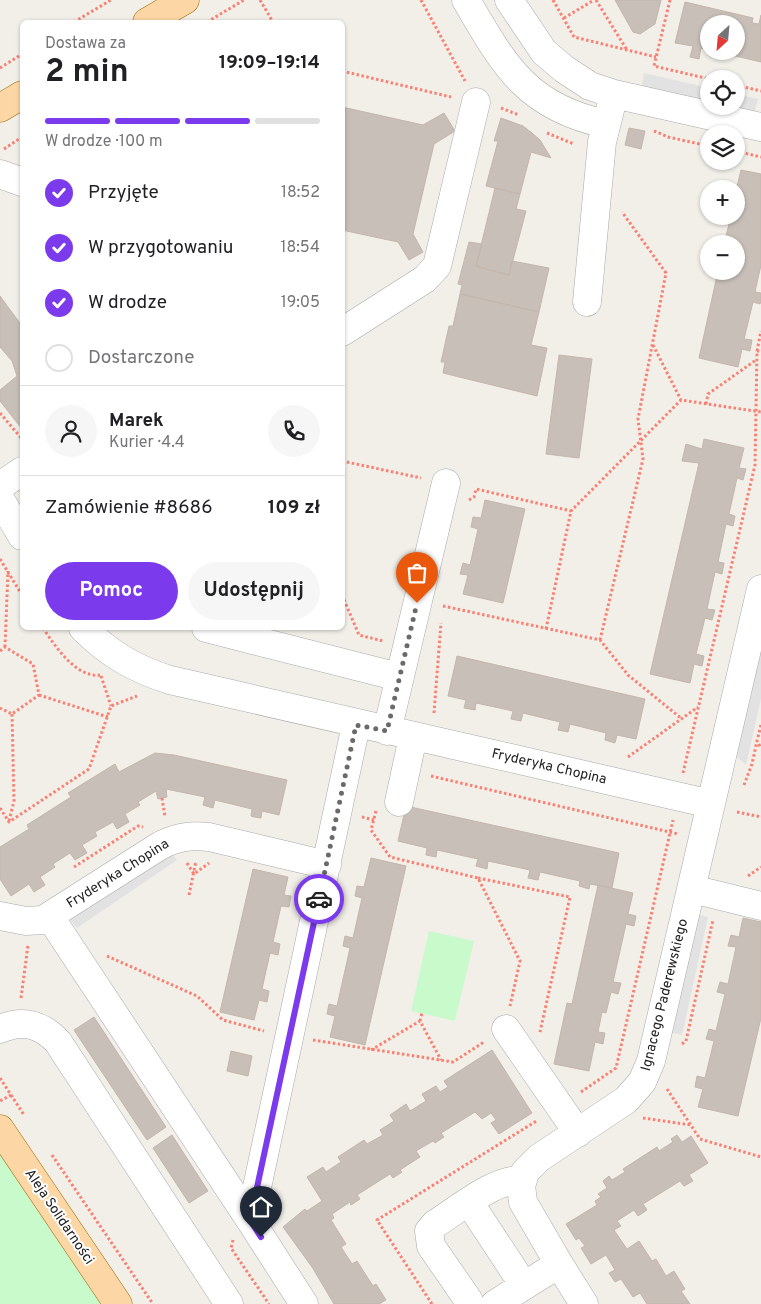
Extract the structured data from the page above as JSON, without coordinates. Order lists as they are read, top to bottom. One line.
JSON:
{"streets":{"main road":["Aleja Solidarności"],"street":["Fryderyka Chopina","Ignacego Paderewskiego"]},"crossings":[["Fryderyka Chopina","Ignacego Paderewskiego"]],"north":"bottom left","page":{"map_buttons":["+","−"],"heading":["2 min","Dostawa za","19:09–19:14"],"panel":["Marek","Kurier · 4.4","Zamówienie #8686","109 zł"],"bar":"W drodze · 100 m","list":[["Przyjęte","18:52"],["W przygotowaniu","18:54"],["W drodze","19:05"],"Dostarczone"],"buttons":["Pomoc","Udostępnij"]}}
